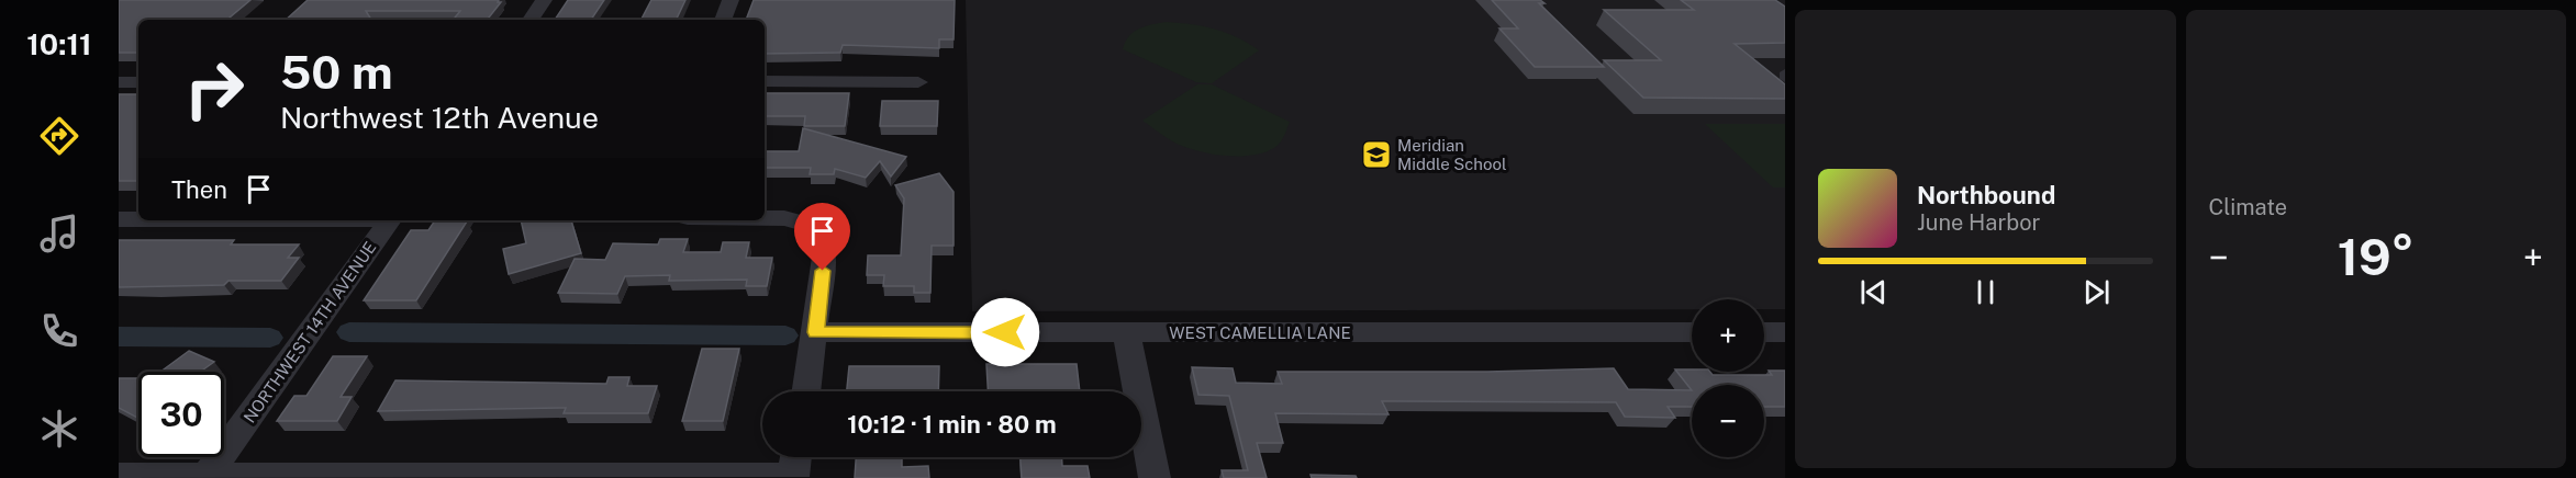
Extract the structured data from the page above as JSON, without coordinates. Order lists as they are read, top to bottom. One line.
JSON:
{"streets":{"street":["NORTHWEST 14TH AVENUE","WEST CAMELLIA LANE"]},"places":{"school or university":["Meridian Middle School"]},"page":{"tabs":"10:11","tile":"Climate","turn":["50 m","Northwest 12th Avenue"],"then":"Then","song":["Northbound","June Harbor"],"heat":["−","19°","+"],"map_buttons":["+","−"],"limit":"30","trip":"10:12 · 1 min · 80 m"}}
